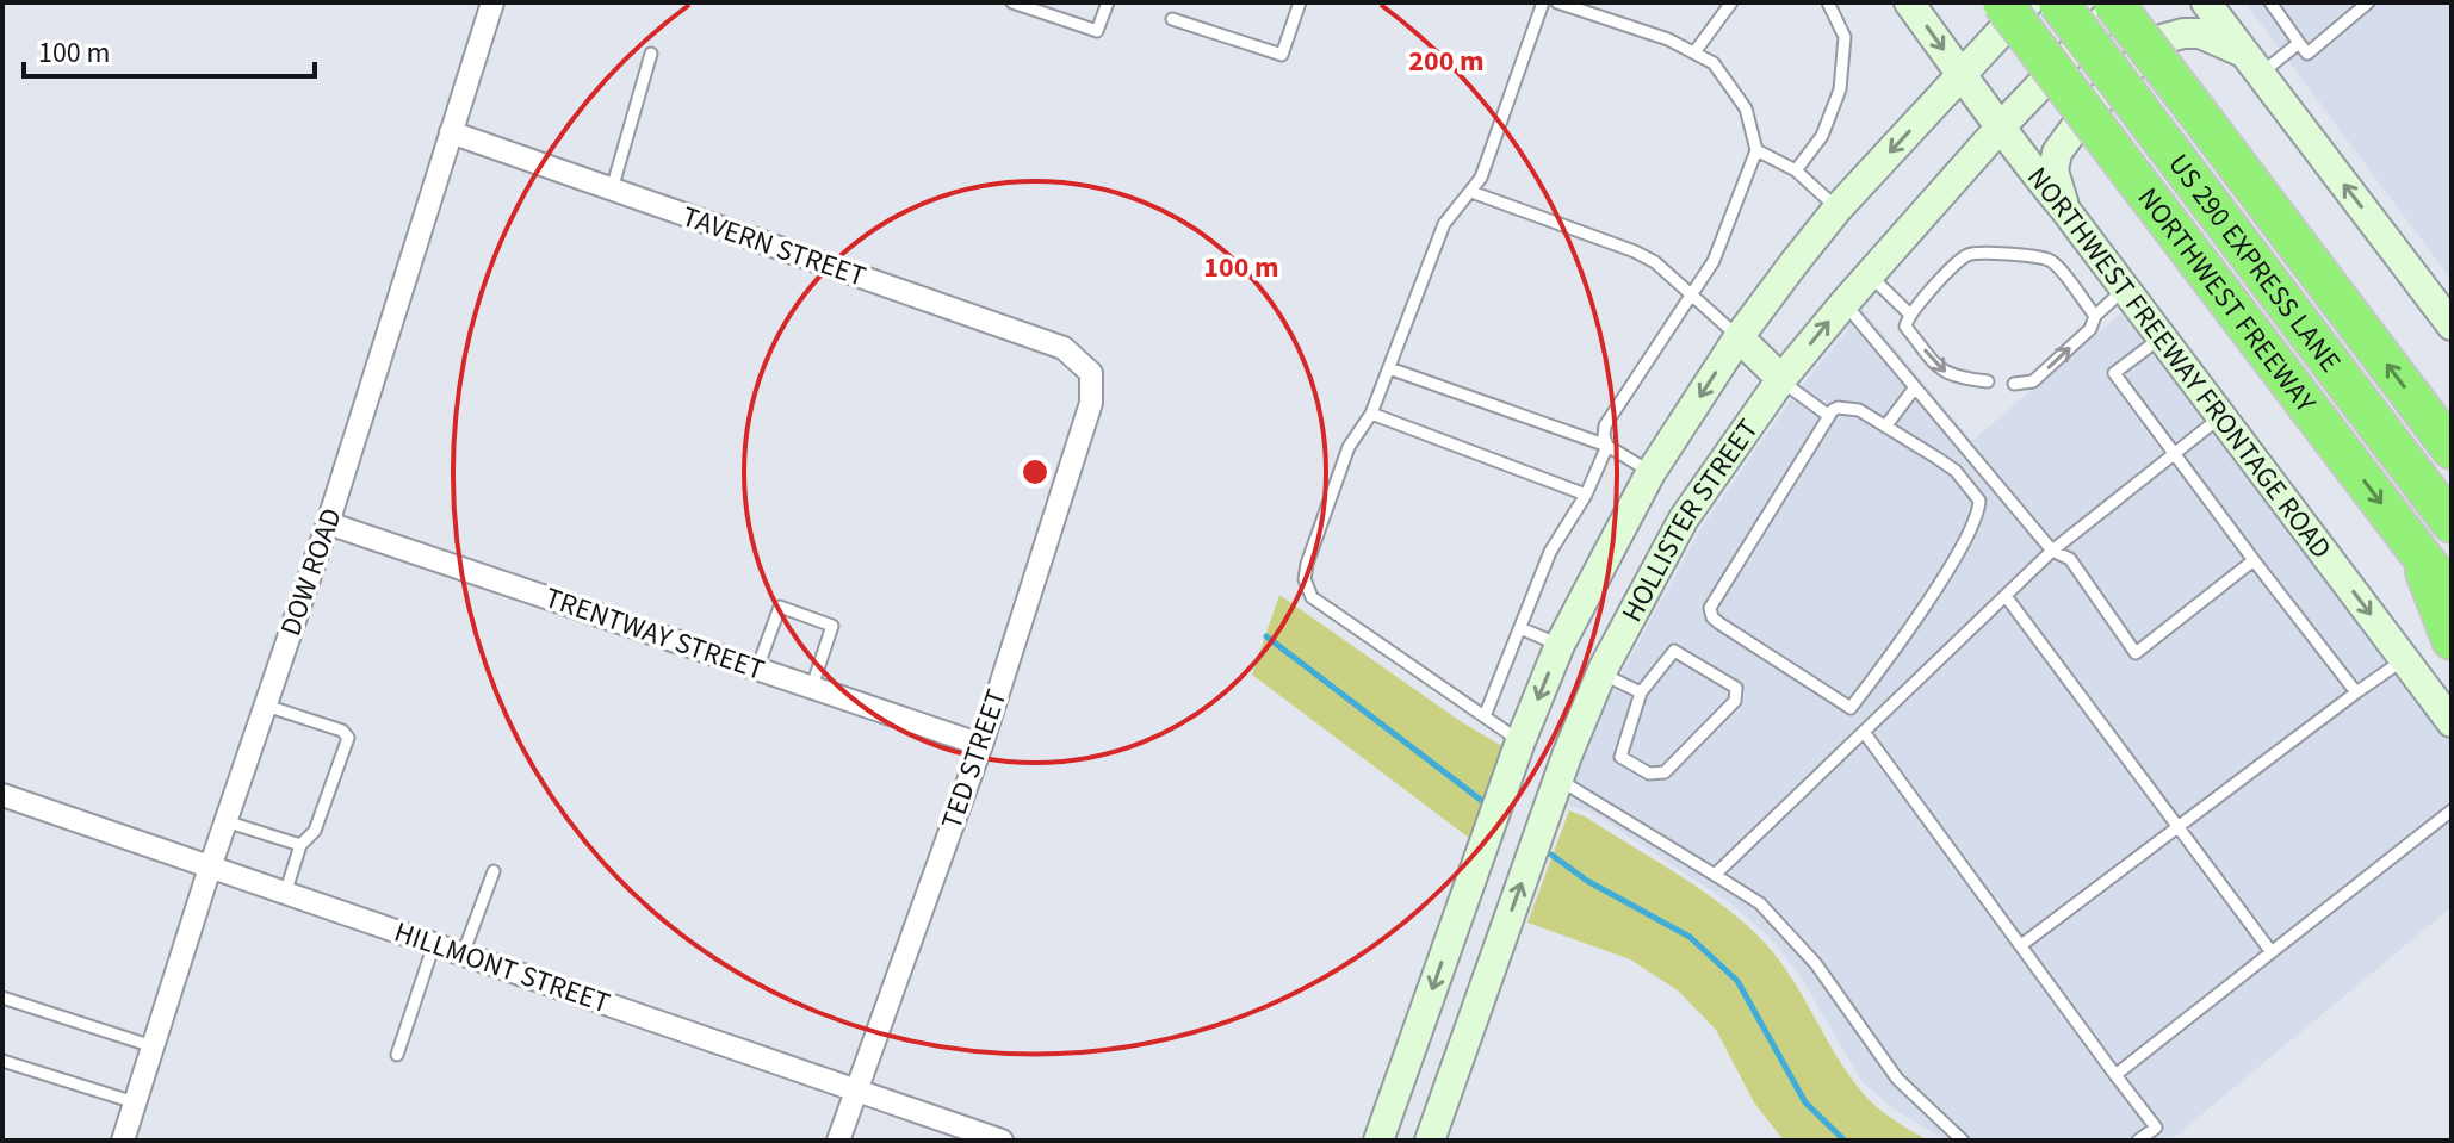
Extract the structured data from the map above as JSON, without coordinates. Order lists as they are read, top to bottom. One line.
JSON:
{"streets":{"highway":["US 290 EXPRESS LANE","NORTHWEST FREEWAY"],"main road":["NORTHWEST FREEWAY FRONTAGE ROAD","HOLLISTER STREET"],"street":["TAVERN STREET","DOW ROAD","TRENTWAY STREET","TED STREET","HILLMONT STREET"]},"crossings":[["TAVERN STREET","DOW ROAD"],["TAVERN STREET","TED STREET"],["NORTHWEST FREEWAY FRONTAGE ROAD","HOLLISTER STREET"],["DOW ROAD","TRENTWAY STREET"],["DOW ROAD","HILLMONT STREET"],["TRENTWAY STREET","TED STREET"],["TED STREET","HILLMONT STREET"]],"one_way":["NORTHWEST FREEWAY FRONTAGE ROAD"],"scale_bar":"100 m","rings":["200 m","100 m"]}
